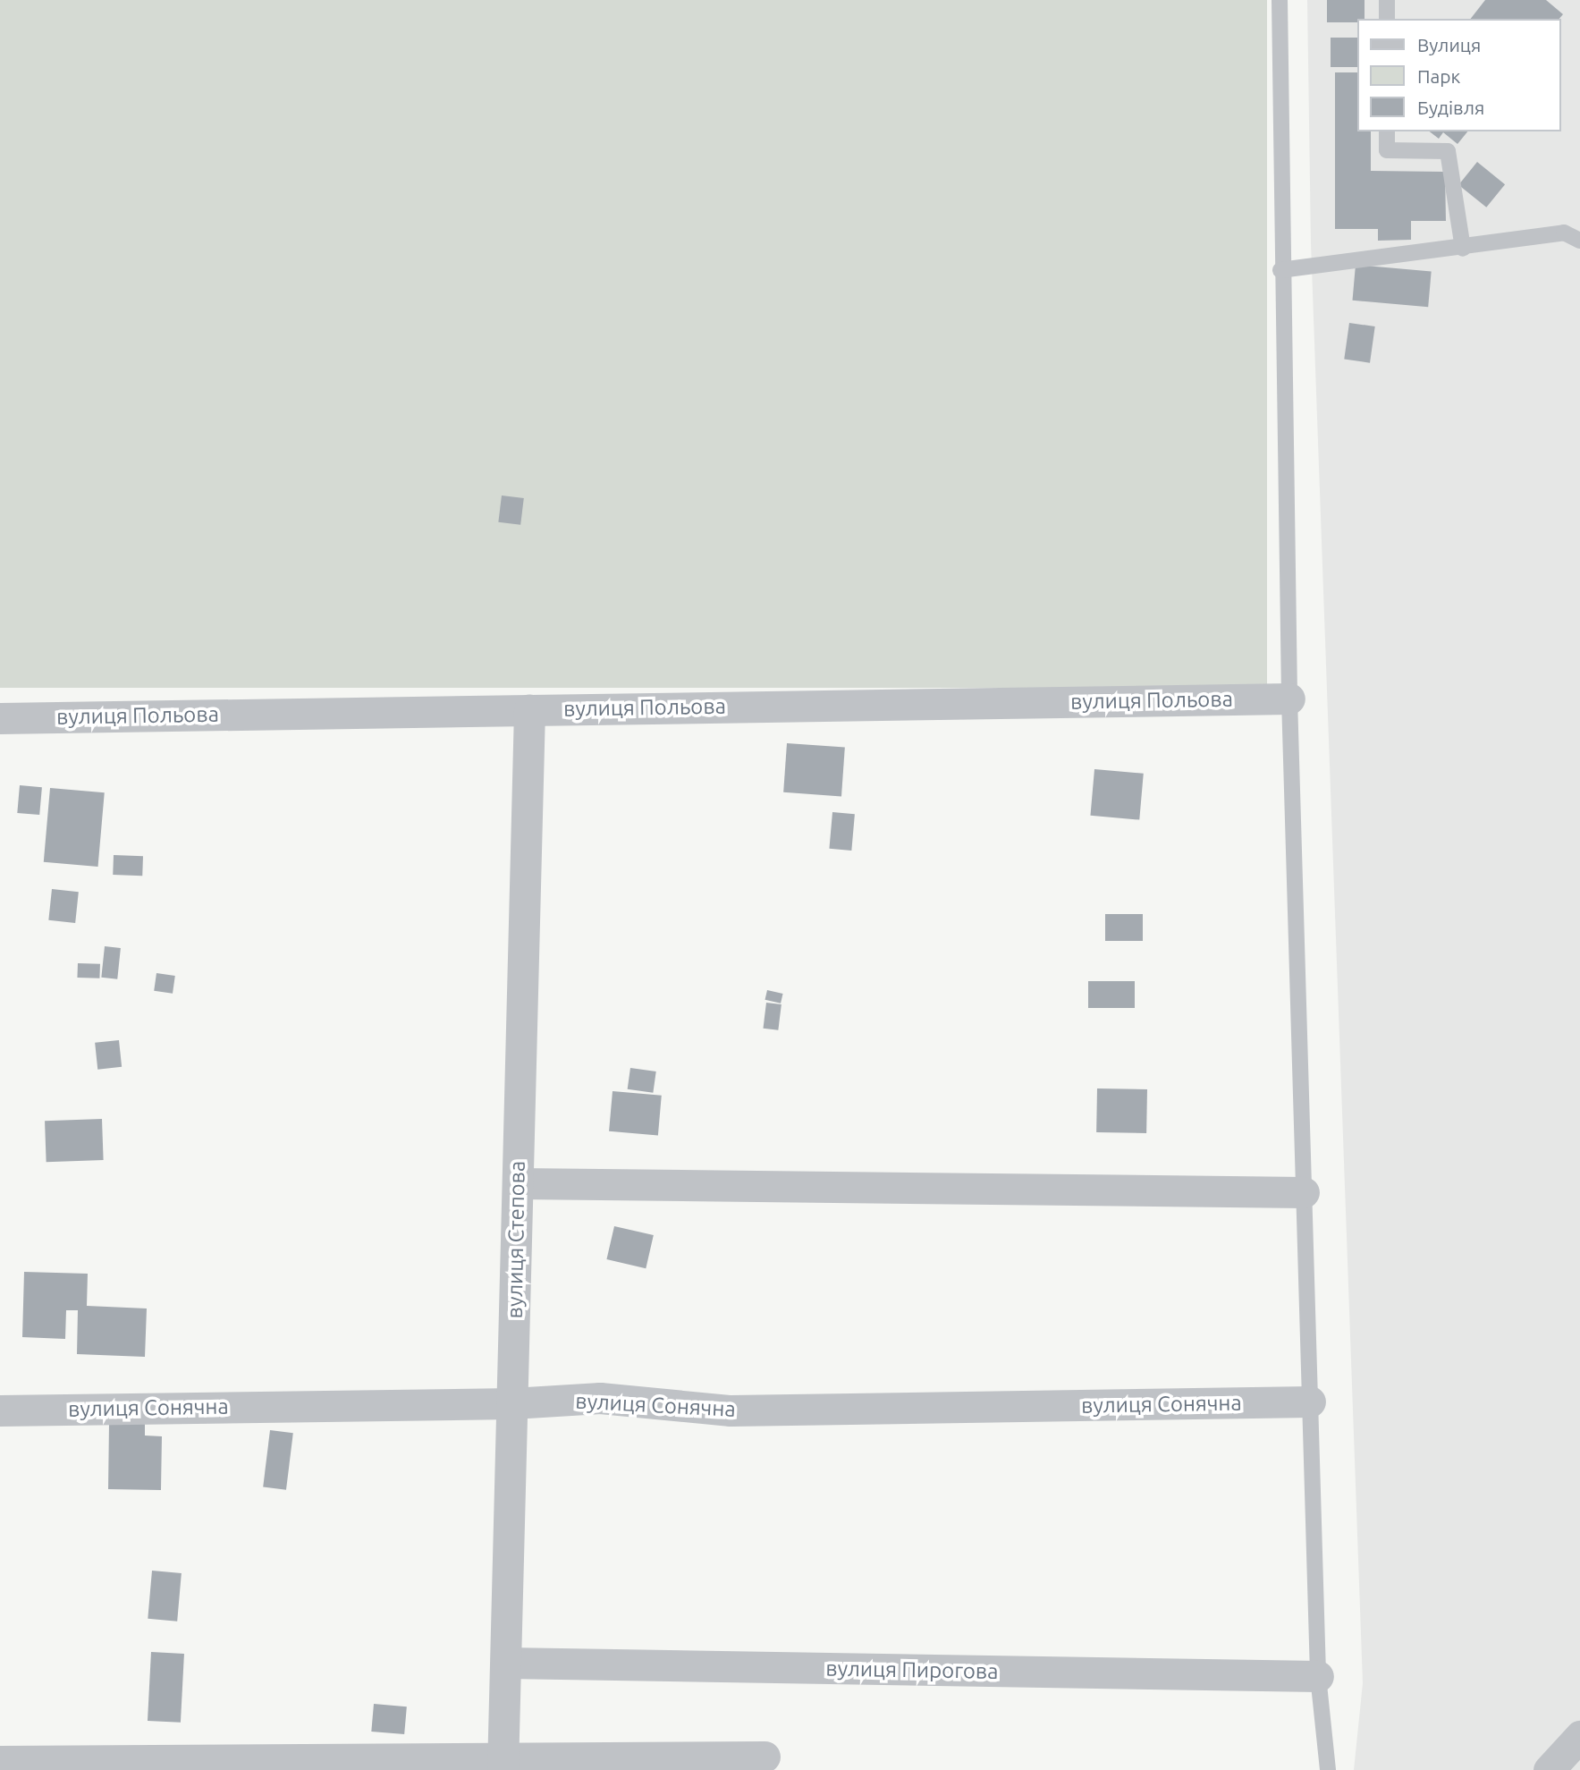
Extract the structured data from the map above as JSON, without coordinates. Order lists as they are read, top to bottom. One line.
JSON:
{"streets":{"street":["вулиця Польова","вулиця Степова","вулиця Сонячна","вулиця Пирогова"]},"crossings":[["вулиця Польова","вулиця Степова"],["вулиця Степова","вулиця Сонячна"],["вулиця Степова","вулиця Пирогова"]],"legend":["Вулиця","Парк","Будівля"]}
